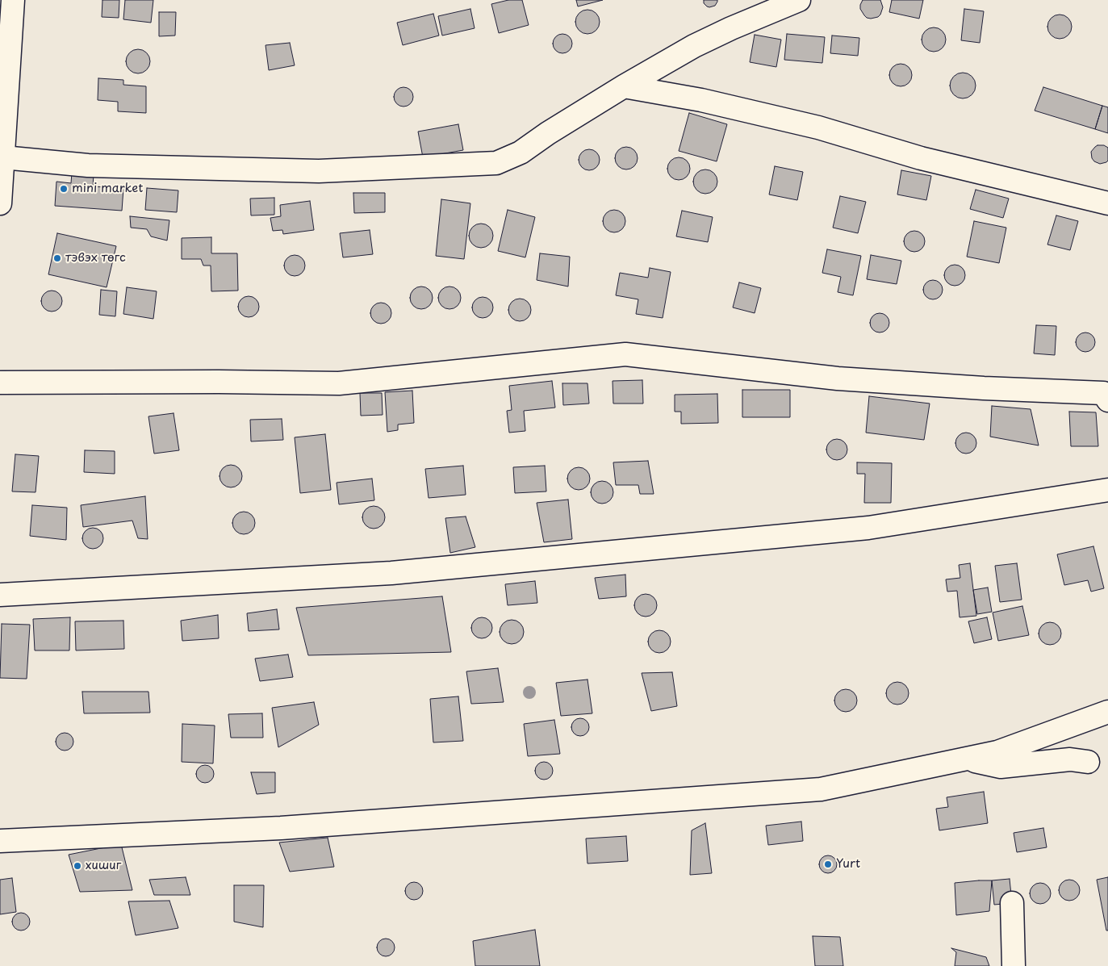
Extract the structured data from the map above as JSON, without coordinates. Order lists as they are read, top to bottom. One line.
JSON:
{"places":["mini market","тэвэх төгс","Yurt","хишиг"]}
